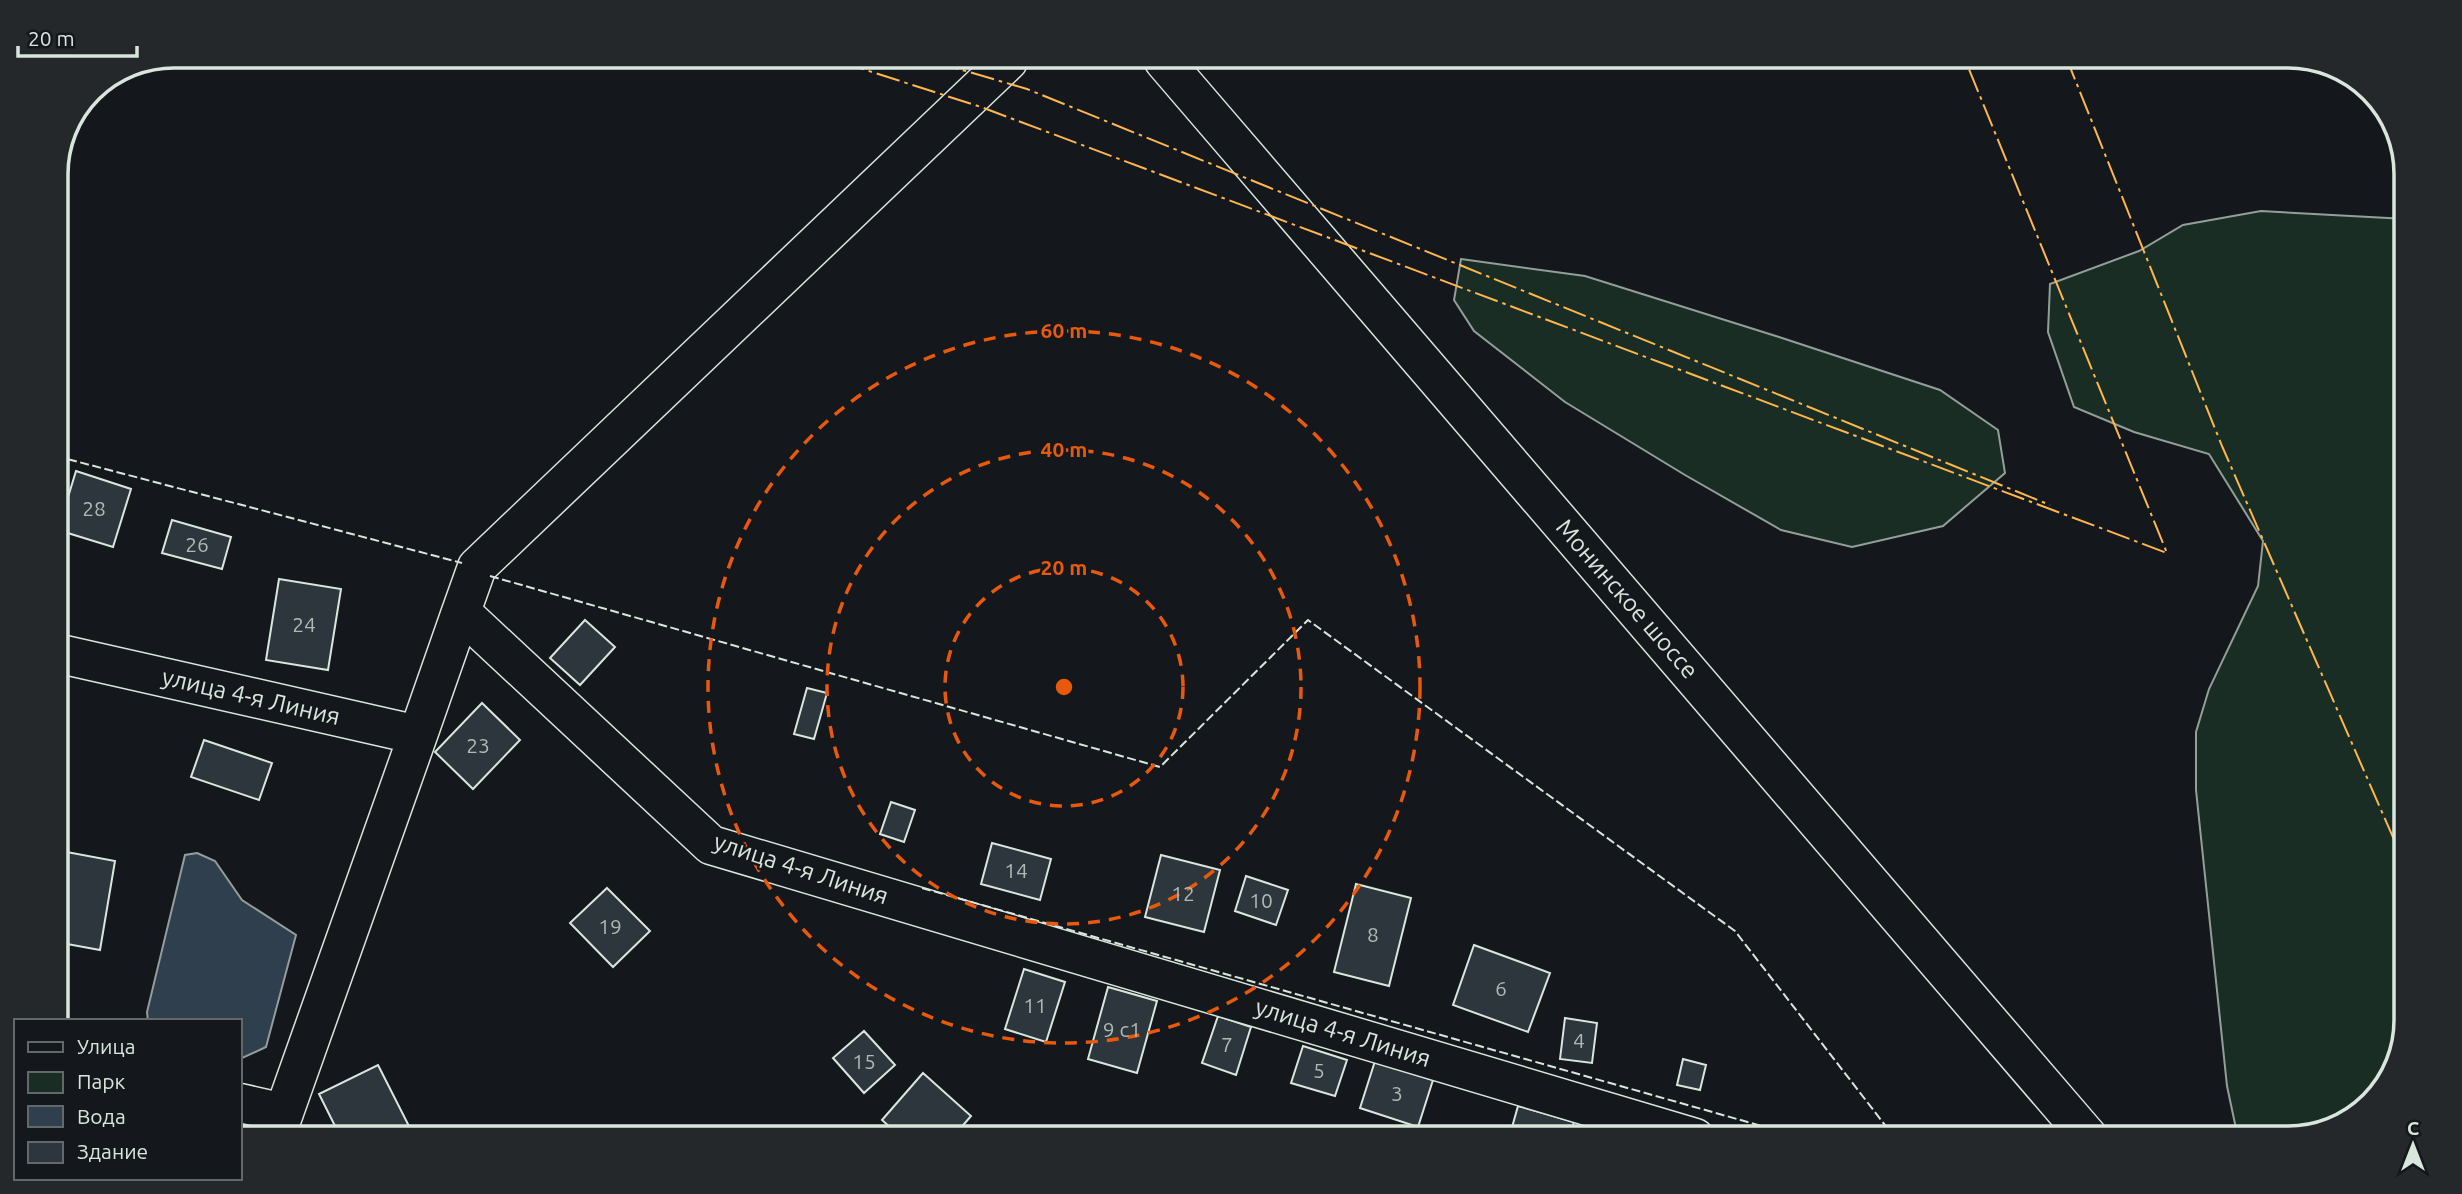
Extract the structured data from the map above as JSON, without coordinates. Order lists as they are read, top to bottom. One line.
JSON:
{"streets":{"street":["Монинское шоссе","улица 4-я Линия"]},"house_numbers":["28","26","24","23","14","12","10","19","8","6","11","9 с1","4","7","15","5","3"],"legend":["Улица","Парк","Вода","Здание"],"scale_bar":"20 m","north":"top","rings":["60 m","40 m","20 m"]}
